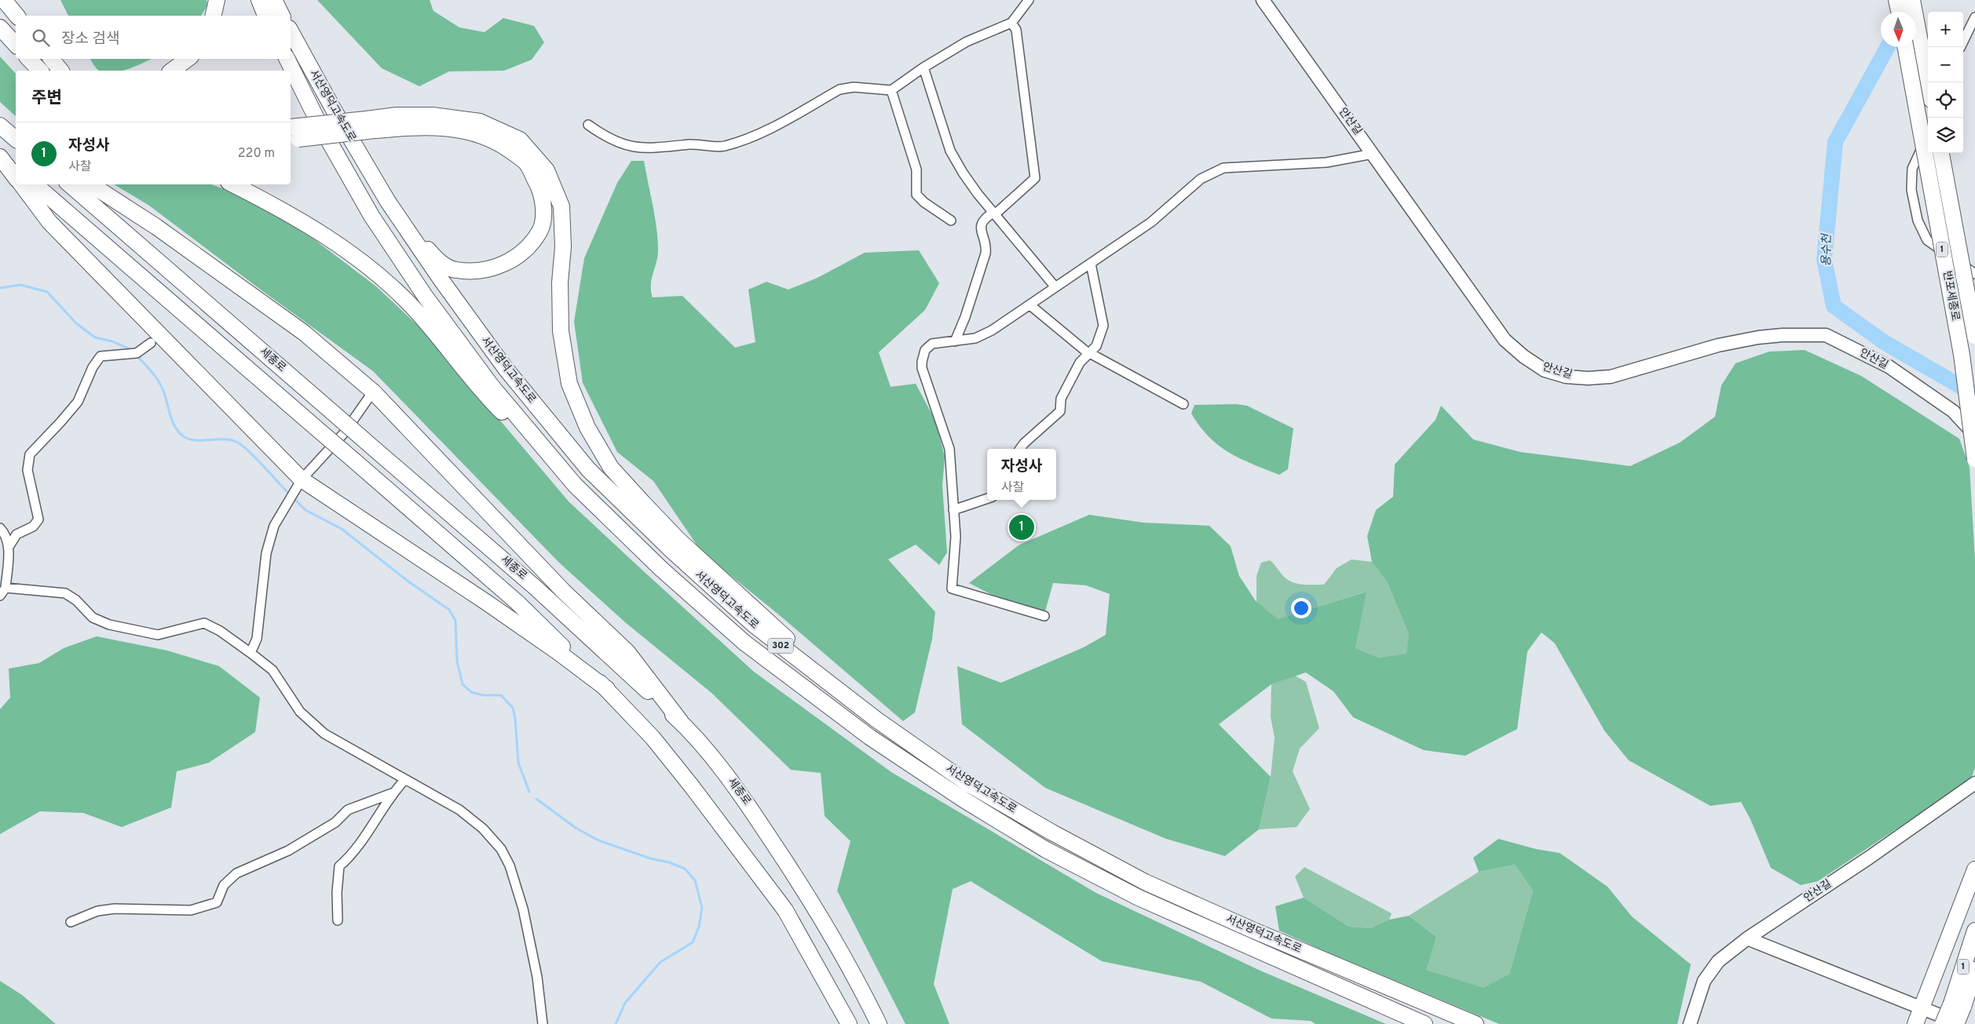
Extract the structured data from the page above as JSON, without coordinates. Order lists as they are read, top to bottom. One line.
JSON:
{"streets":{"highway":["서산영덕고속도로","1","반포세종로","세종로","302"],"street":["안산길"]},"water":["용수천"],"north":"bottom","page":{"map_buttons":["+","−"],"search":"장소 검색","heading":"주변","list":[{"mark":"1","name":"자성사","note":"사찰","value":"220 m"}],"popup":["자성사","사찰"],"pins":"1"}}
